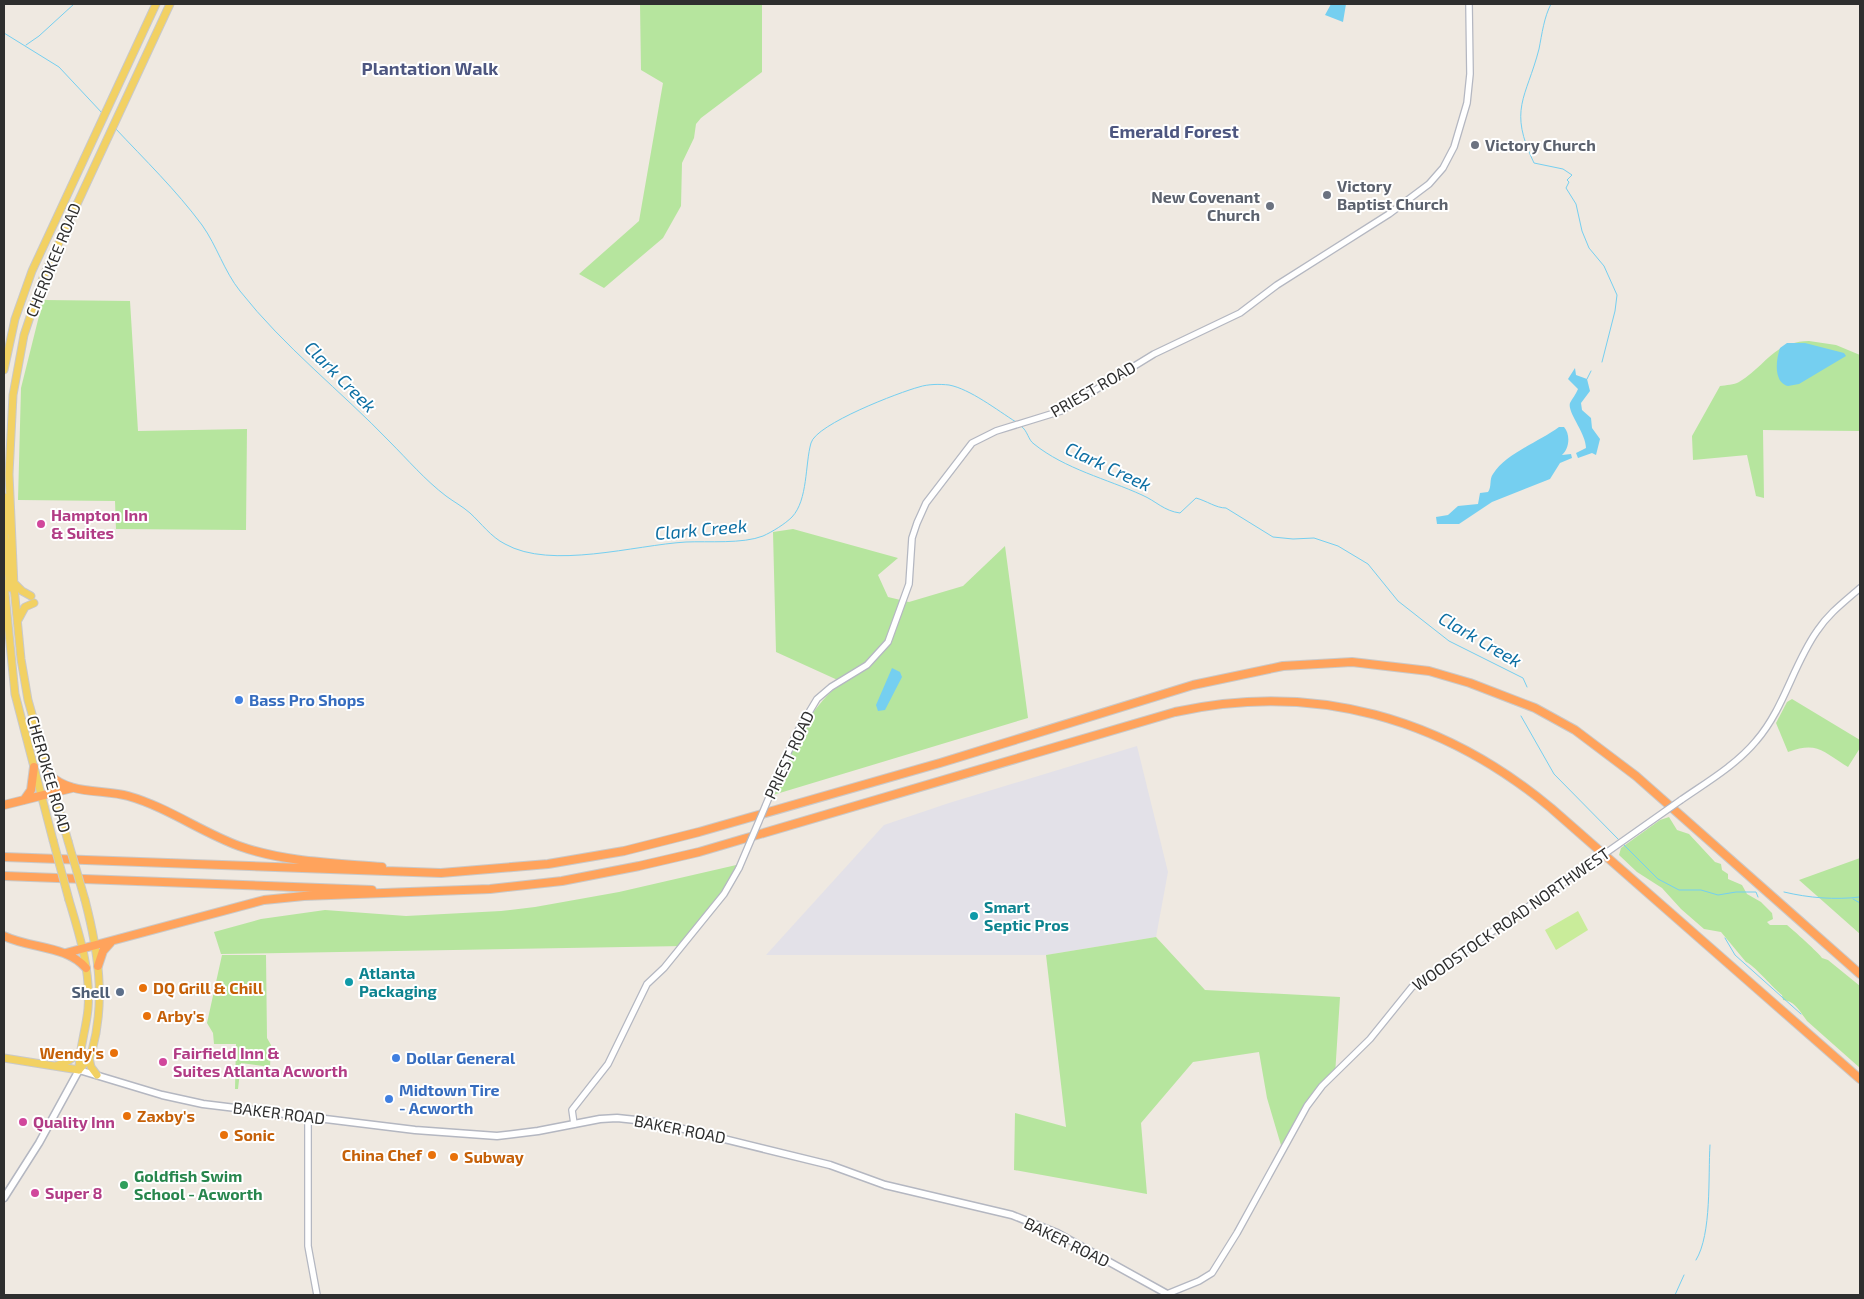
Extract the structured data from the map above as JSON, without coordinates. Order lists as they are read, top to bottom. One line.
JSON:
{"streets":{"main road":["CHEROKEE ROAD","BAKER ROAD"],"street":["PRIEST ROAD","WOODSTOCK ROAD NORTHWEST"]},"crossings":[["CHEROKEE ROAD","BAKER ROAD"],["PRIEST ROAD","BAKER ROAD"],["WOODSTOCK ROAD NORTHWEST","BAKER ROAD"]],"districts":["Plantation Walk","Emerald Forest"],"water":["Clark Creek"],"places":["Victory Church","Victory Baptist Church","New Covenant Church","Hampton Inn & Suites","Bass Pro Shops","Smart Septic Pros","Atlanta Packaging","DQ Grill & Chill","Shell","Arby's","Wendy's","Dollar General","Fairfield Inn & Suites Atlanta Acworth","Midtown Tire - Acworth","Zaxby's","Quality Inn","Sonic","China Chef","Subway","Goldfish Swim School - Acworth","Super 8"]}
